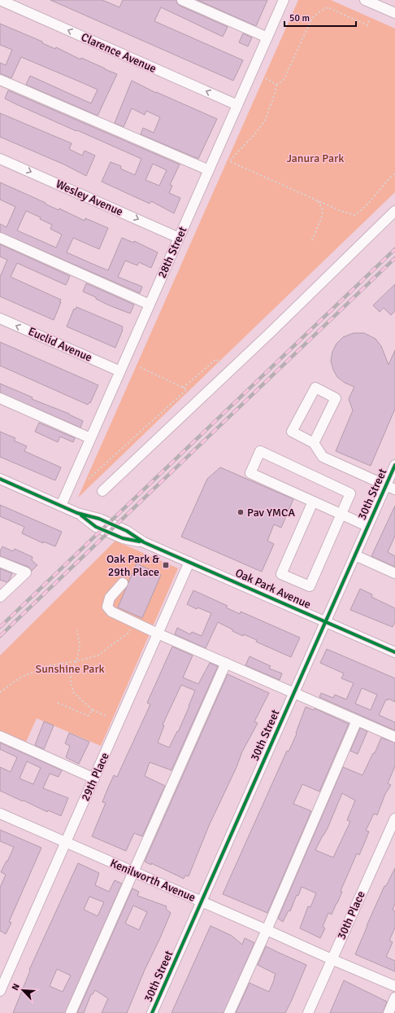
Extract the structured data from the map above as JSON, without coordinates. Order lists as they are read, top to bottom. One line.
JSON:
{"streets":{"street":["Clarence Avenue","Wesley Avenue","28th Street","Euclid Avenue","30th Street","Oak Park Avenue","29th Place","Kenilworth Avenue","30th Place"]},"crossings":[["Clarence Avenue","28th Street"],["Wesley Avenue","28th Street"],["28th Street","Euclid Avenue"],["28th Street","Oak Park Avenue"],["30th Street","Oak Park Avenue"],["30th Street","Kenilworth Avenue"],["Oak Park Avenue","29th Place"],["29th Place","Kenilworth Avenue"],["Kenilworth Avenue","30th Place"]],"parks":["Janura Park","Sunshine Park"],"places":{"other":["Pav YMCA"],"transit":["Oak Park & 29th Place"]},"scale_bar":"50 m","north":"top left"}
